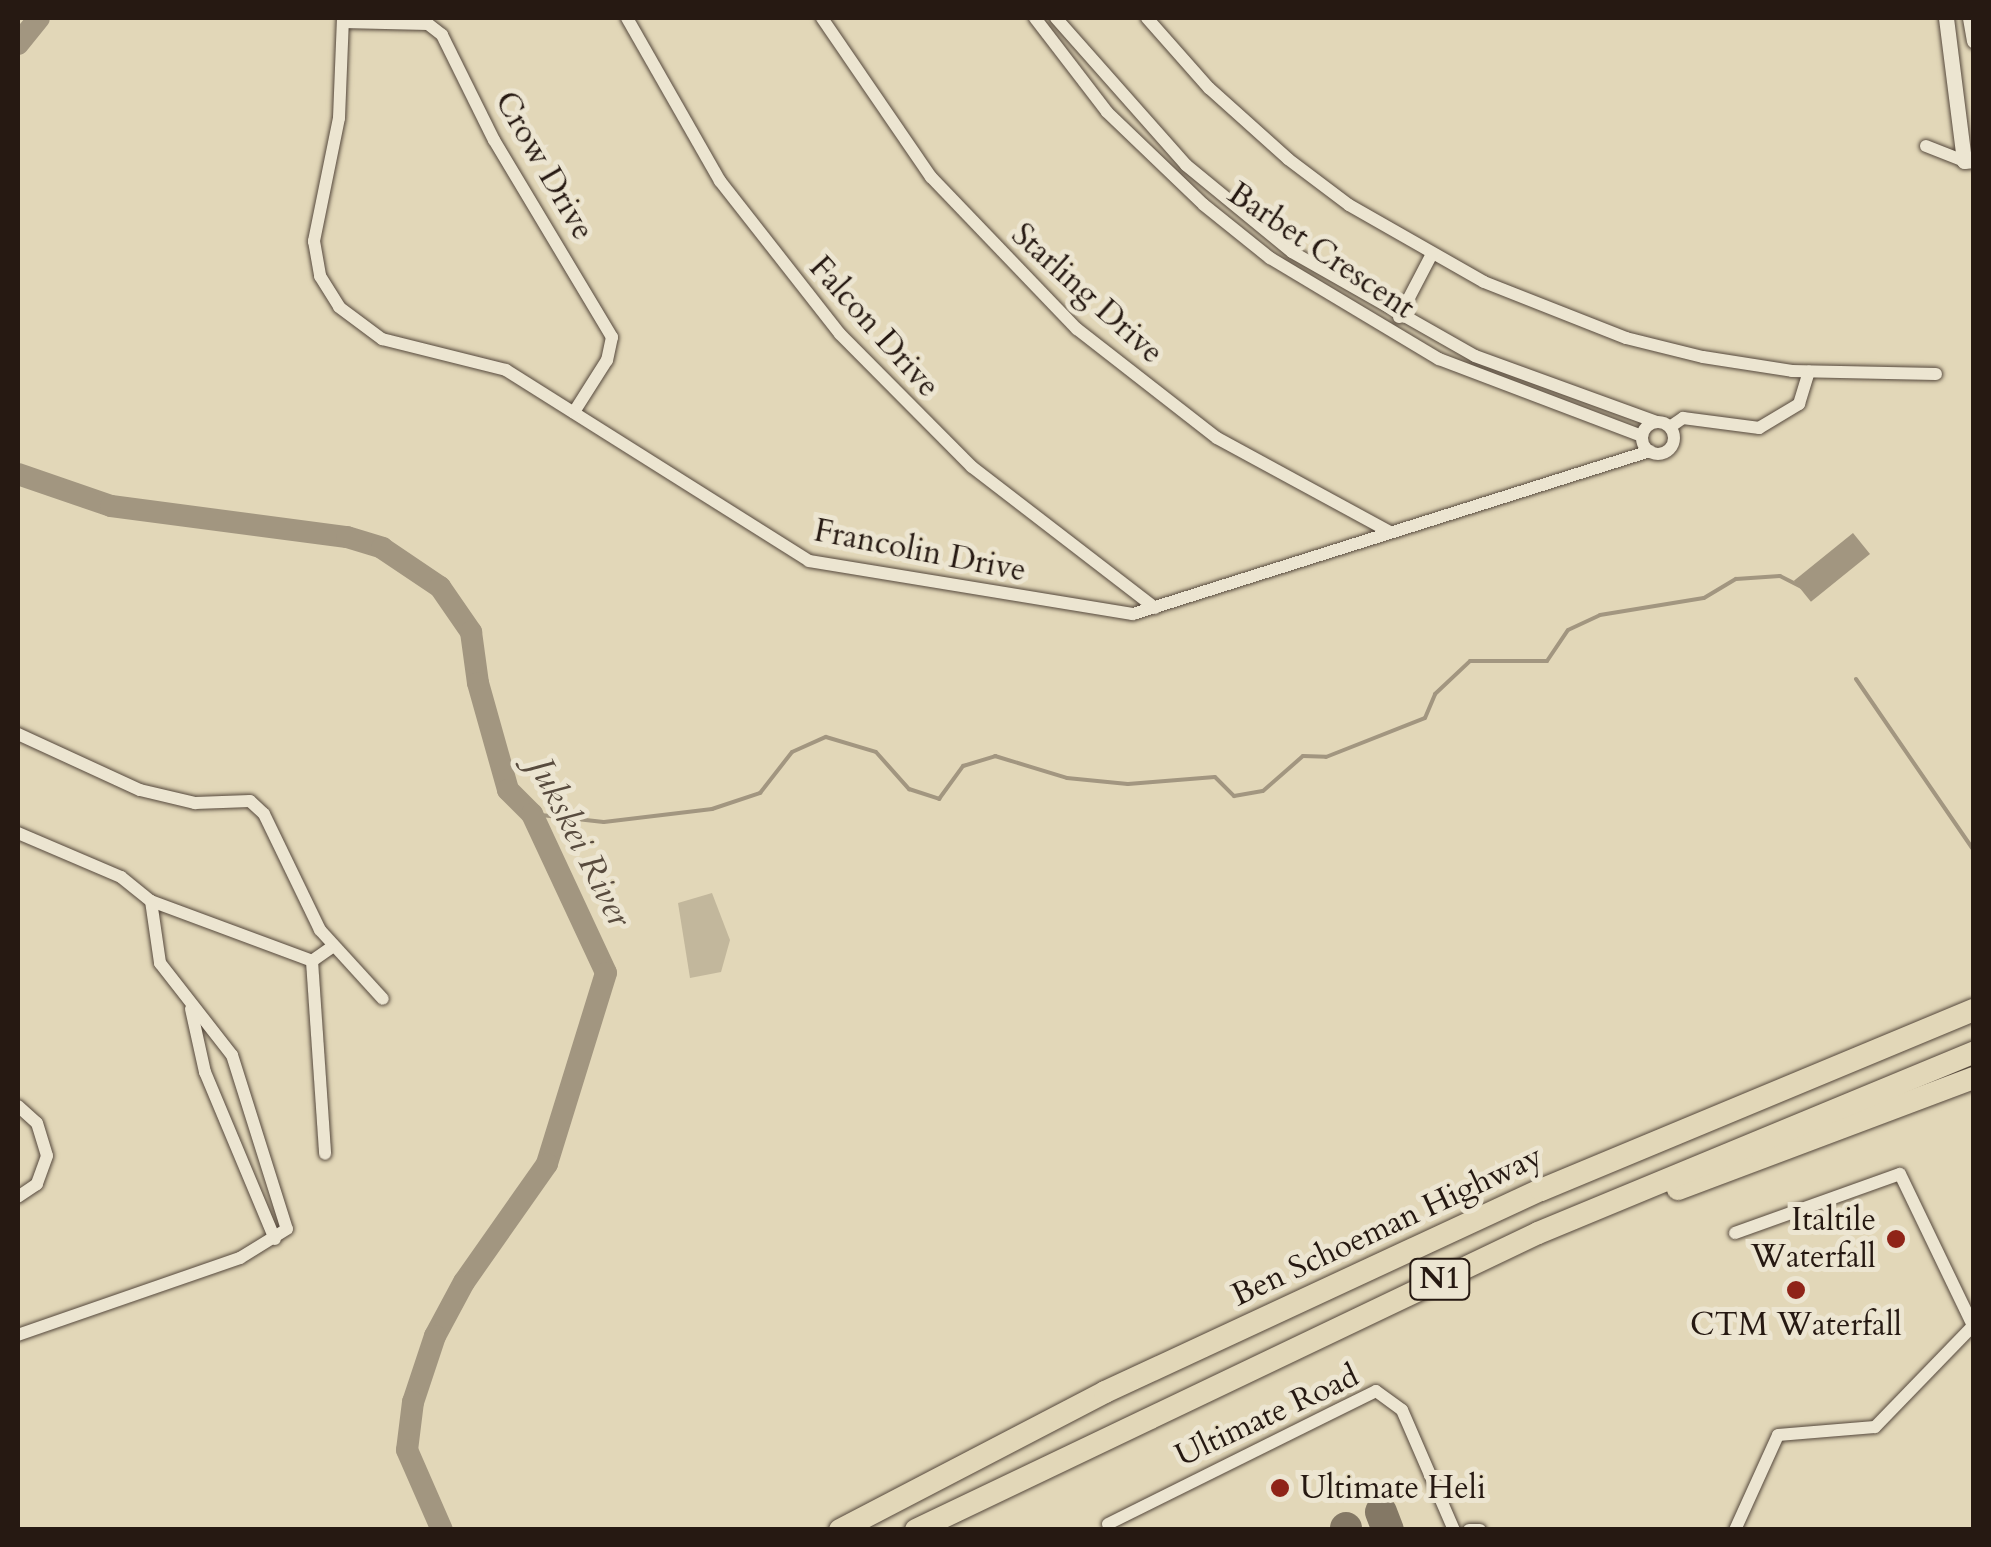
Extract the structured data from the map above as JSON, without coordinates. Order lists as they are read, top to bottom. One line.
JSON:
{"streets":{"highway":["Ben Schoeman Highway","N1"],"street":["Crow Drive","Barbet Crescent","Starling Drive","Falcon Drive","Francolin Drive","Ultimate Road"]},"crossings":[["Crow Drive","Francolin Drive"],["Starling Drive","Francolin Drive"],["Falcon Drive","Francolin Drive"]],"water":["Jukskei River"],"places":["Italtile Waterfall","CTM Waterfall","Ultimate Heli"]}
